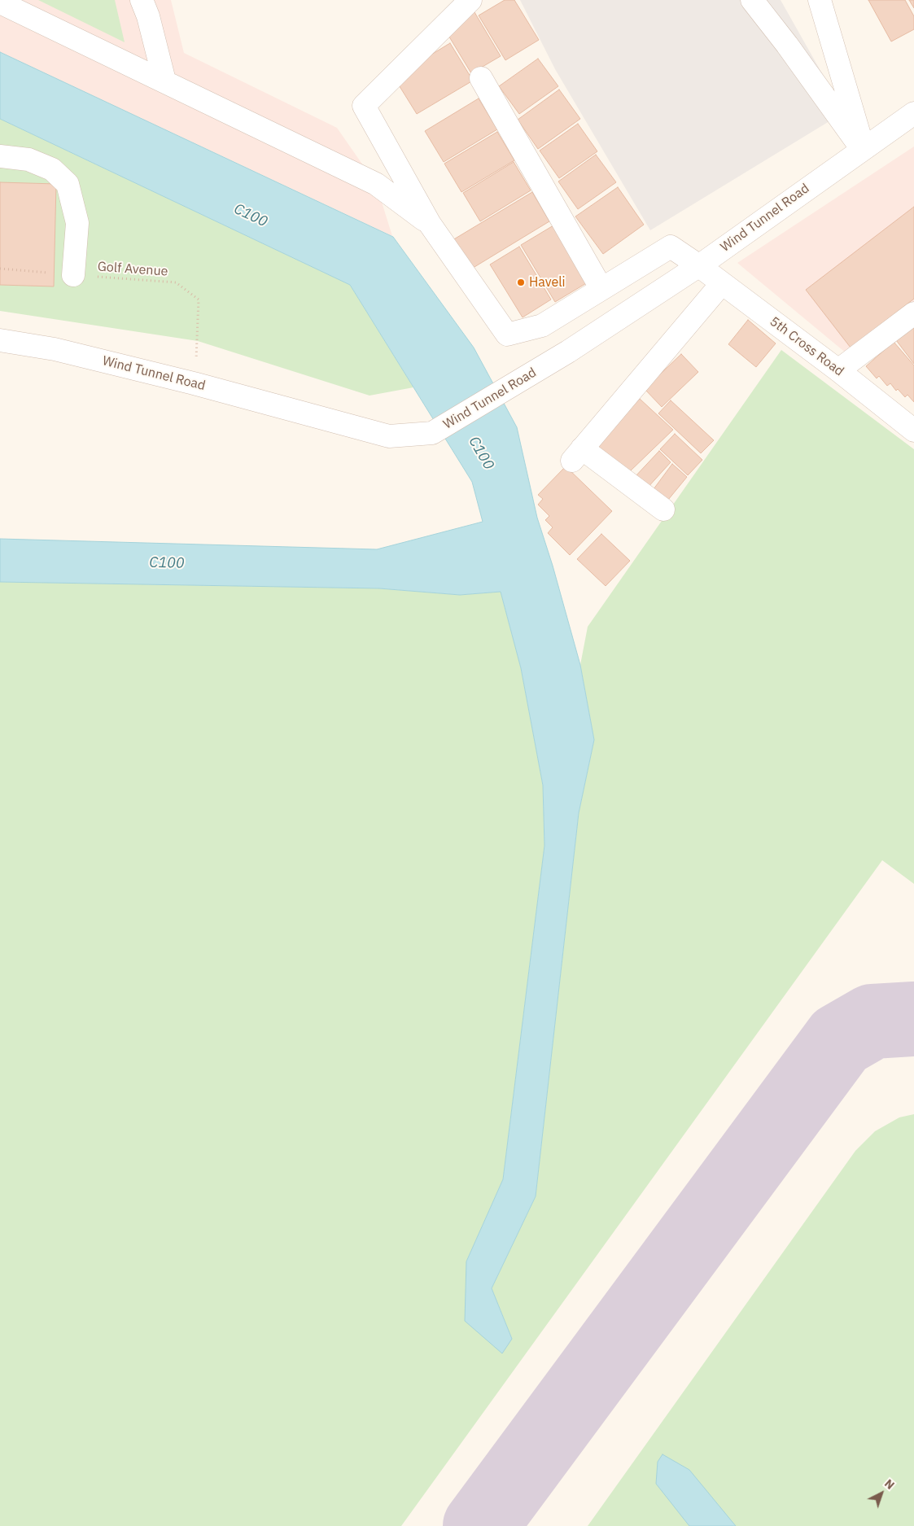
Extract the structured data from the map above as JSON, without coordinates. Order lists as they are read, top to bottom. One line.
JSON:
{"streets":{"street":["Wind Tunnel Road","5th Cross Road"],"path":["Golf Avenue"]},"crossings":[["Wind Tunnel Road","Golf Avenue"],["Wind Tunnel Road","5th Cross Road"]],"water":["C100"],"places":["Haveli"],"north":"top right"}
